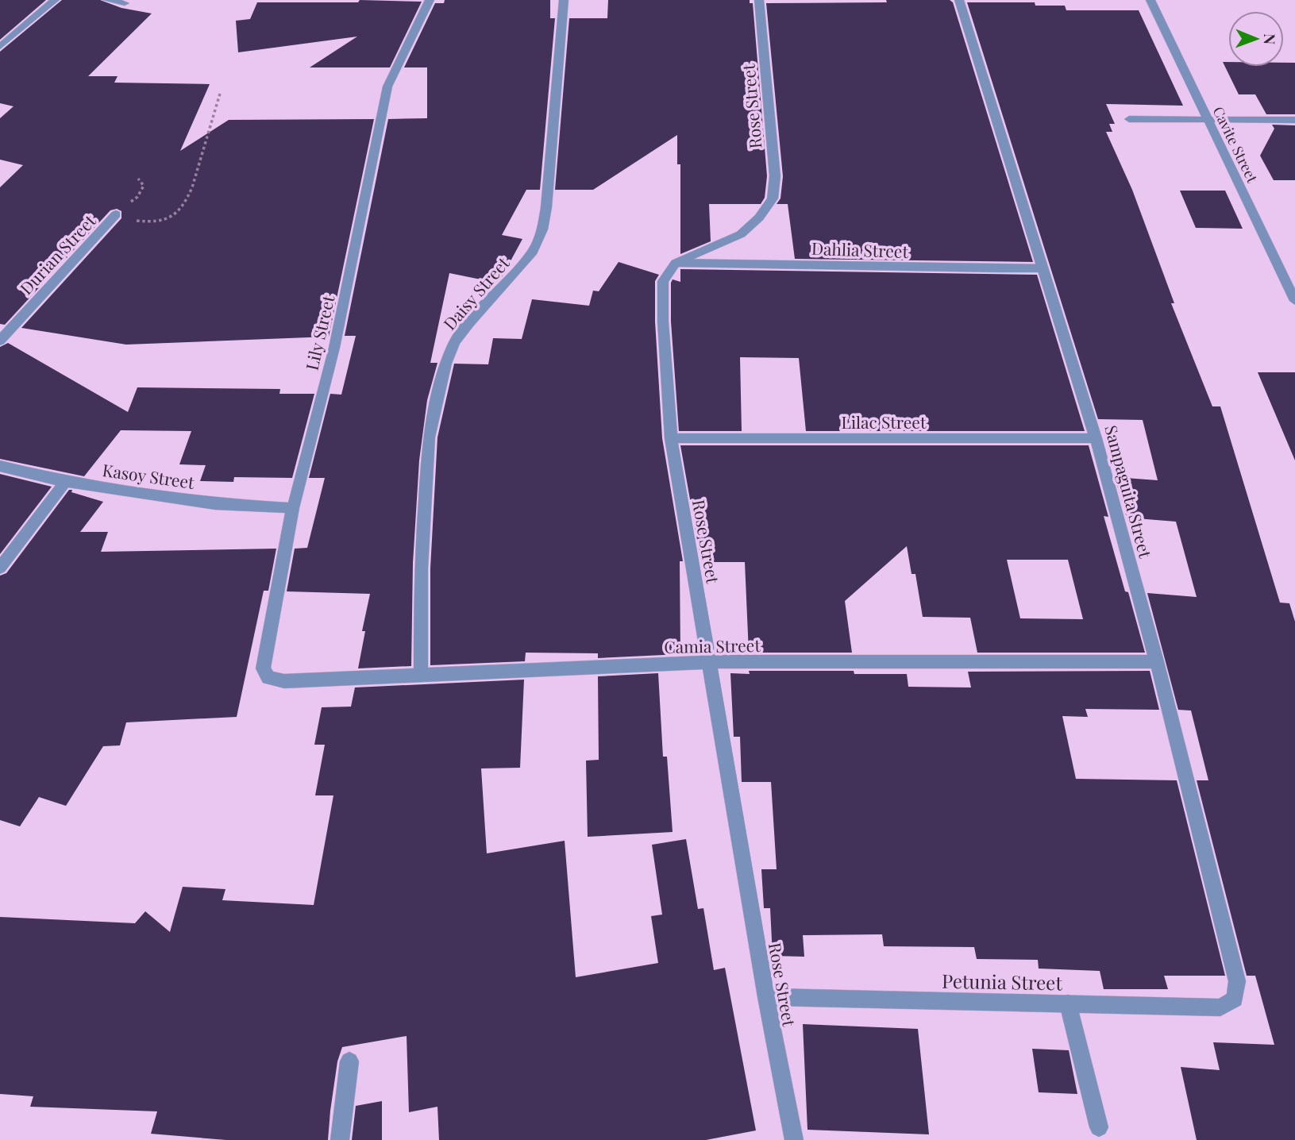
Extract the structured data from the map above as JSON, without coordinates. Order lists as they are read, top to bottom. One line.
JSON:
{"streets":{"street":["Rose Street","Cavite Street","Dahlia Street","Durian Street","Daisy Street","Lily Street","Lilac Street","Kasoy Street","Sampaguita Street","Camia Street","Petunia Street"]},"crossings":[["Rose Street","Dahlia Street"],["Rose Street","Lilac Street"],["Rose Street","Camia Street"],["Rose Street","Petunia Street"],["Dahlia Street","Sampaguita Street"],["Daisy Street","Camia Street"],["Lily Street","Kasoy Street"],["Lily Street","Camia Street"],["Lilac Street","Sampaguita Street"],["Sampaguita Street","Camia Street"],["Sampaguita Street","Petunia Street"]],"north":"right"}
